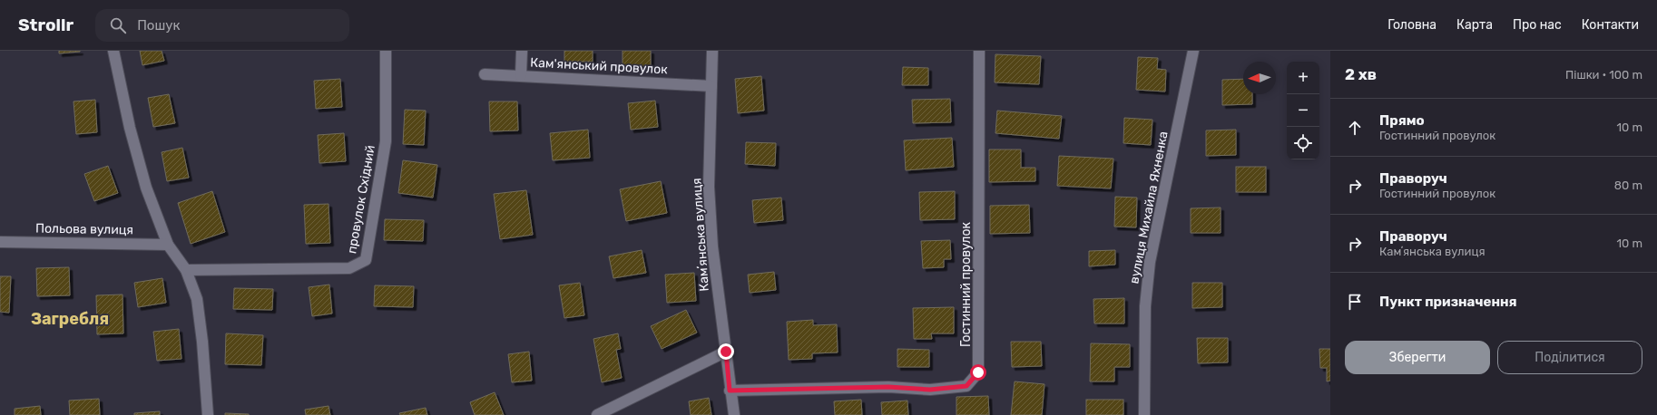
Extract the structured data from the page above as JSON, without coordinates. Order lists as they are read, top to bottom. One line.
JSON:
{"streets":{"street":["Кам'янський провулок","провулок Східний","вулиця Михайла Яхненка","Польова вулиця","Камʼянська вулиця","Гостинний провулок"]},"crossings":[["Кам'янський провулок","Камʼянська вулиця"],["Камʼянська вулиця","Гостинний провулок"]],"districts":["Загребля"],"north":"left","page":{"header":"Strollr","search":"Пошук","nav":["Головна","Карта","Про нас","Контакти"],"heading":["2 хв","Пішки · 100 m"],"map_buttons":["+","−"],"list":[["Прямо","Гостинний провулок","10 m"],["Праворуч","Гостинний провулок","80 m"],["Праворуч","Камʼянська вулиця","10 m"],"Пункт призначення"],"buttons":["Зберегти","Поділитися"]}}
